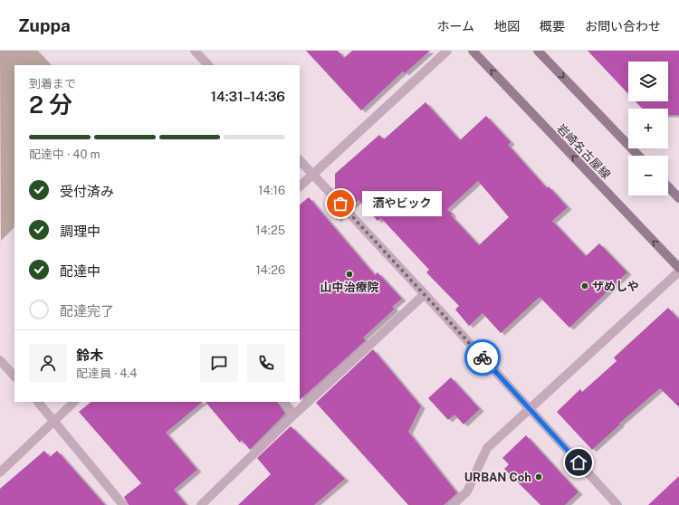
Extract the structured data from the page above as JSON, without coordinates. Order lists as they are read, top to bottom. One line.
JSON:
{"streets":{"main road":["岩崎名古屋線"]},"places":["酒やビック","山中治療院","ザめしや","URBAN Coh"],"page":{"header":"Zuppa","nav":["ホーム","地図","概要","お問い合わせ"],"map_buttons":["+","−"],"heading":["2 分","到着まで","14:31–14:36"],"panel":["鈴木","配達員 · 4.4"],"bar":"配達中 · 40 m","list":[["受付済み","14:16"],["調理中","14:25"],["配達中","14:26"],"配達完了"],"bubble":"酒やビック"}}
